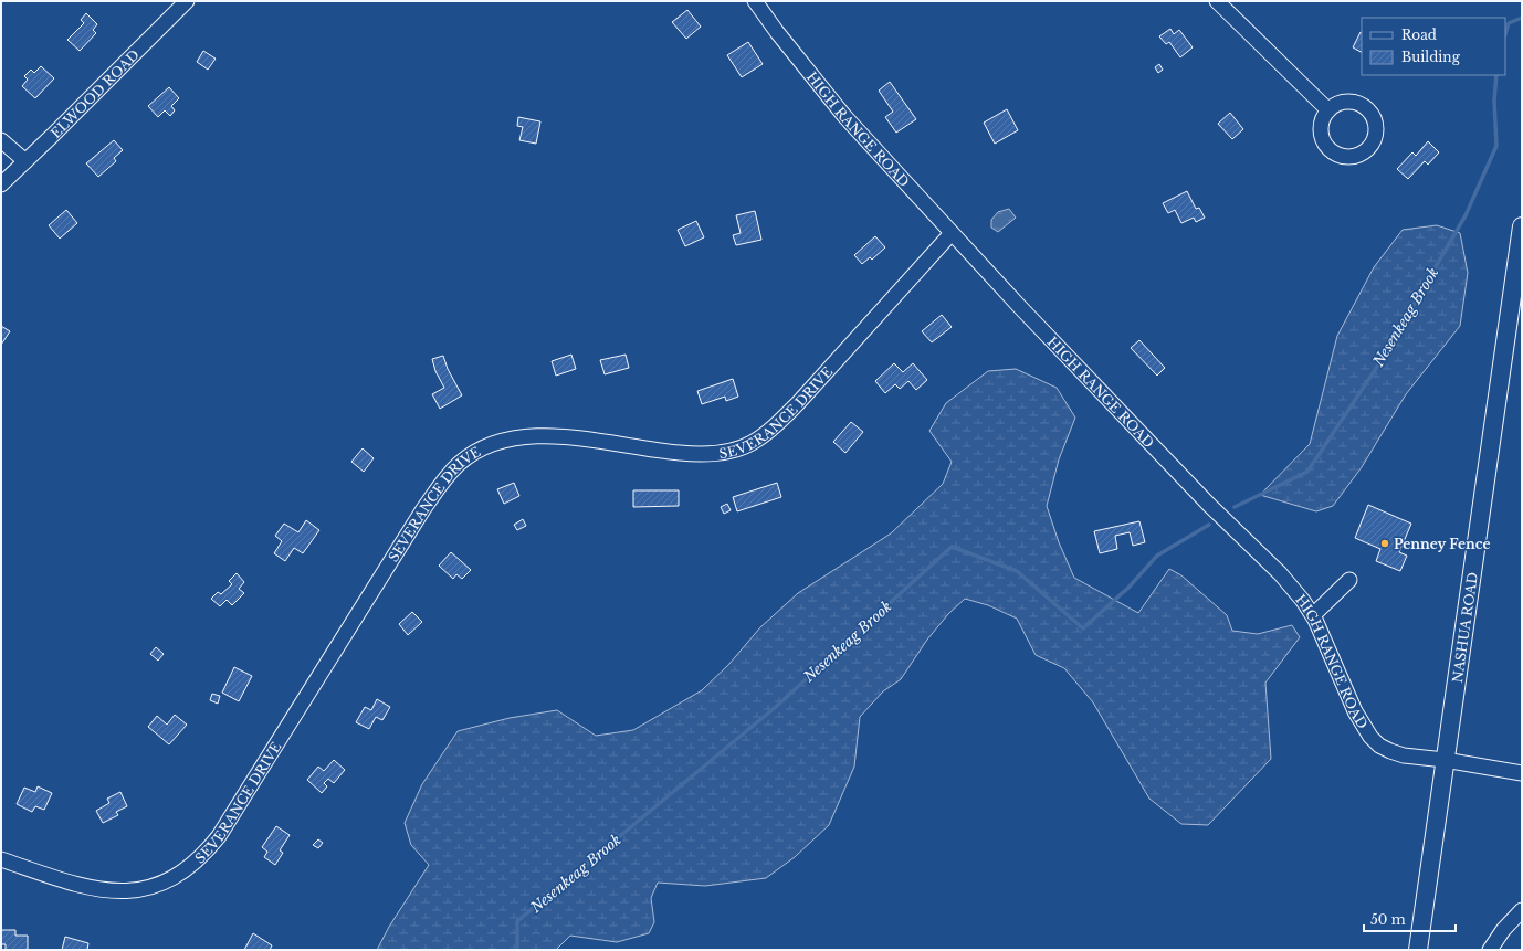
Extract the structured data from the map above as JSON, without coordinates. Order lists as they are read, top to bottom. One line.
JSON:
{"streets":{"main road":["NASHUA ROAD"],"street":["ELWOOD ROAD","HIGH RANGE ROAD","SEVERANCE DRIVE"]},"crossings":[["HIGH RANGE ROAD","SEVERANCE DRIVE"],["HIGH RANGE ROAD","NASHUA ROAD"]],"water":["Nesenkeag Brook"],"places":["Penney Fence"],"legend":["Road","Building"],"scale_bar":"50 m"}
